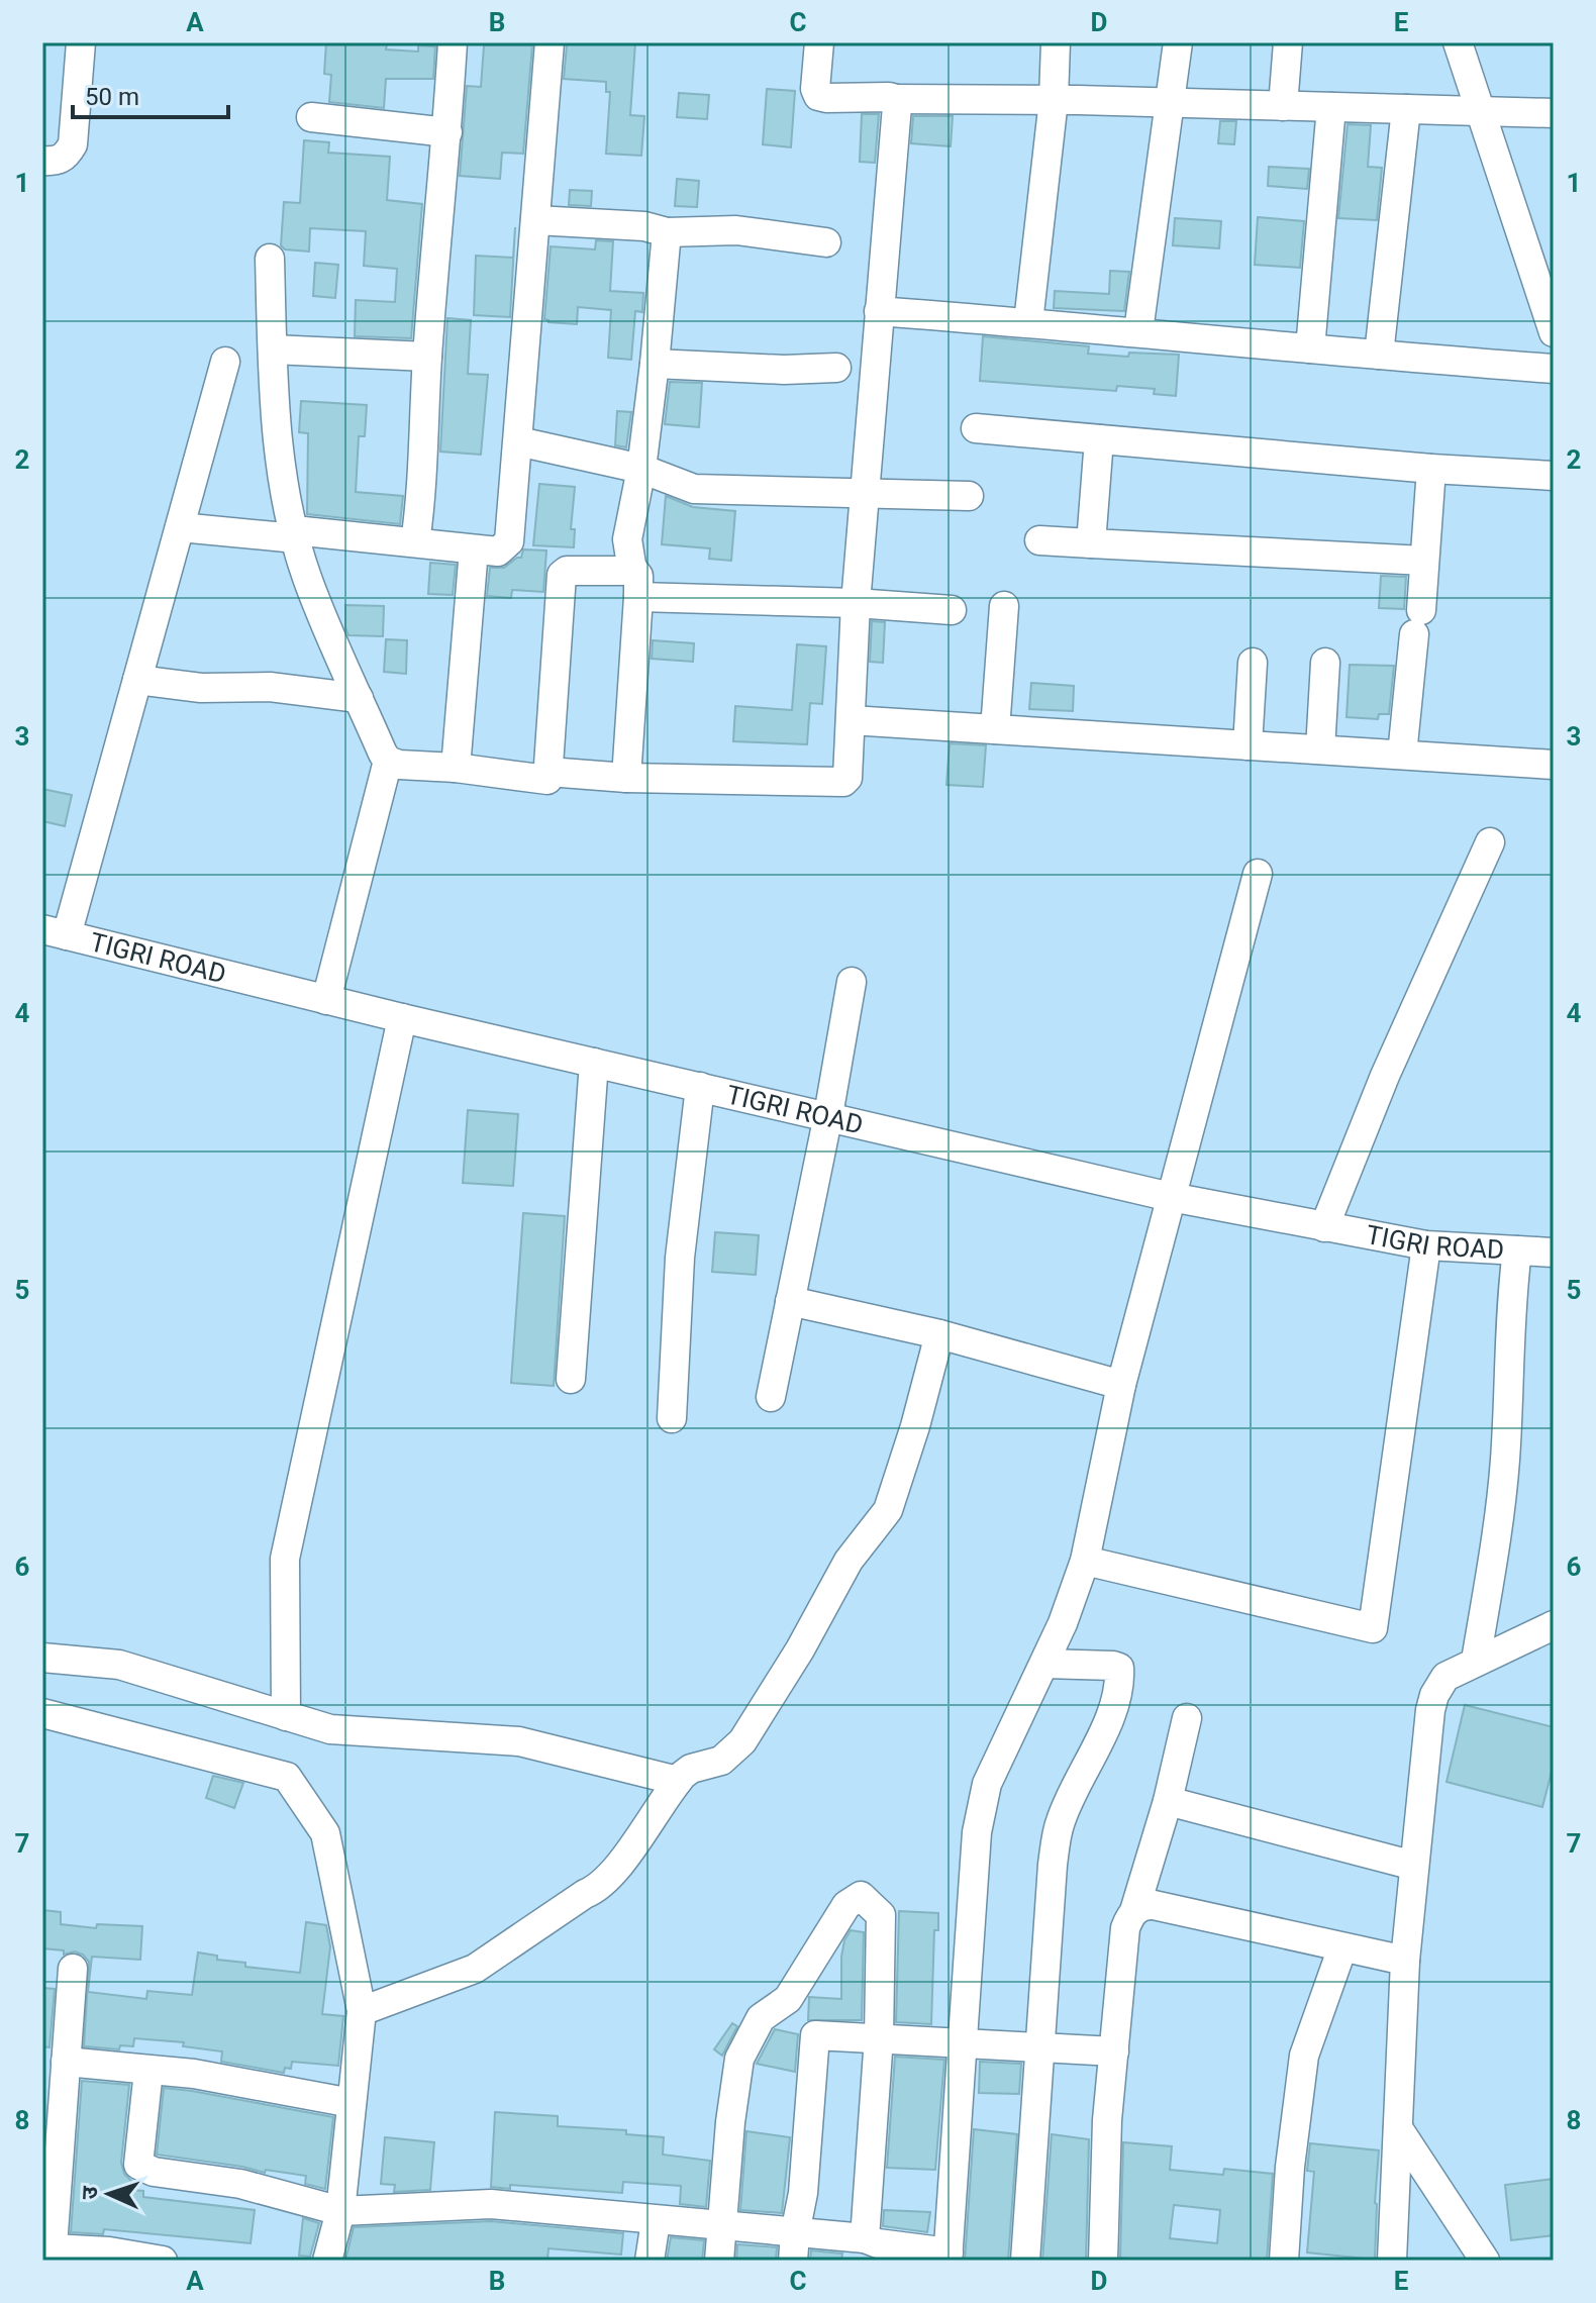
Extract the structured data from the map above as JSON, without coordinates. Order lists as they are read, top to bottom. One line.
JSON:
{"streets":{"street":["TIGRI ROAD"]},"scale_bar":"50 m","north":"left","grid":{"columns":["A","B","C","D","E"],"rows":["1","2","3","4","5","6","7","8"]}}
